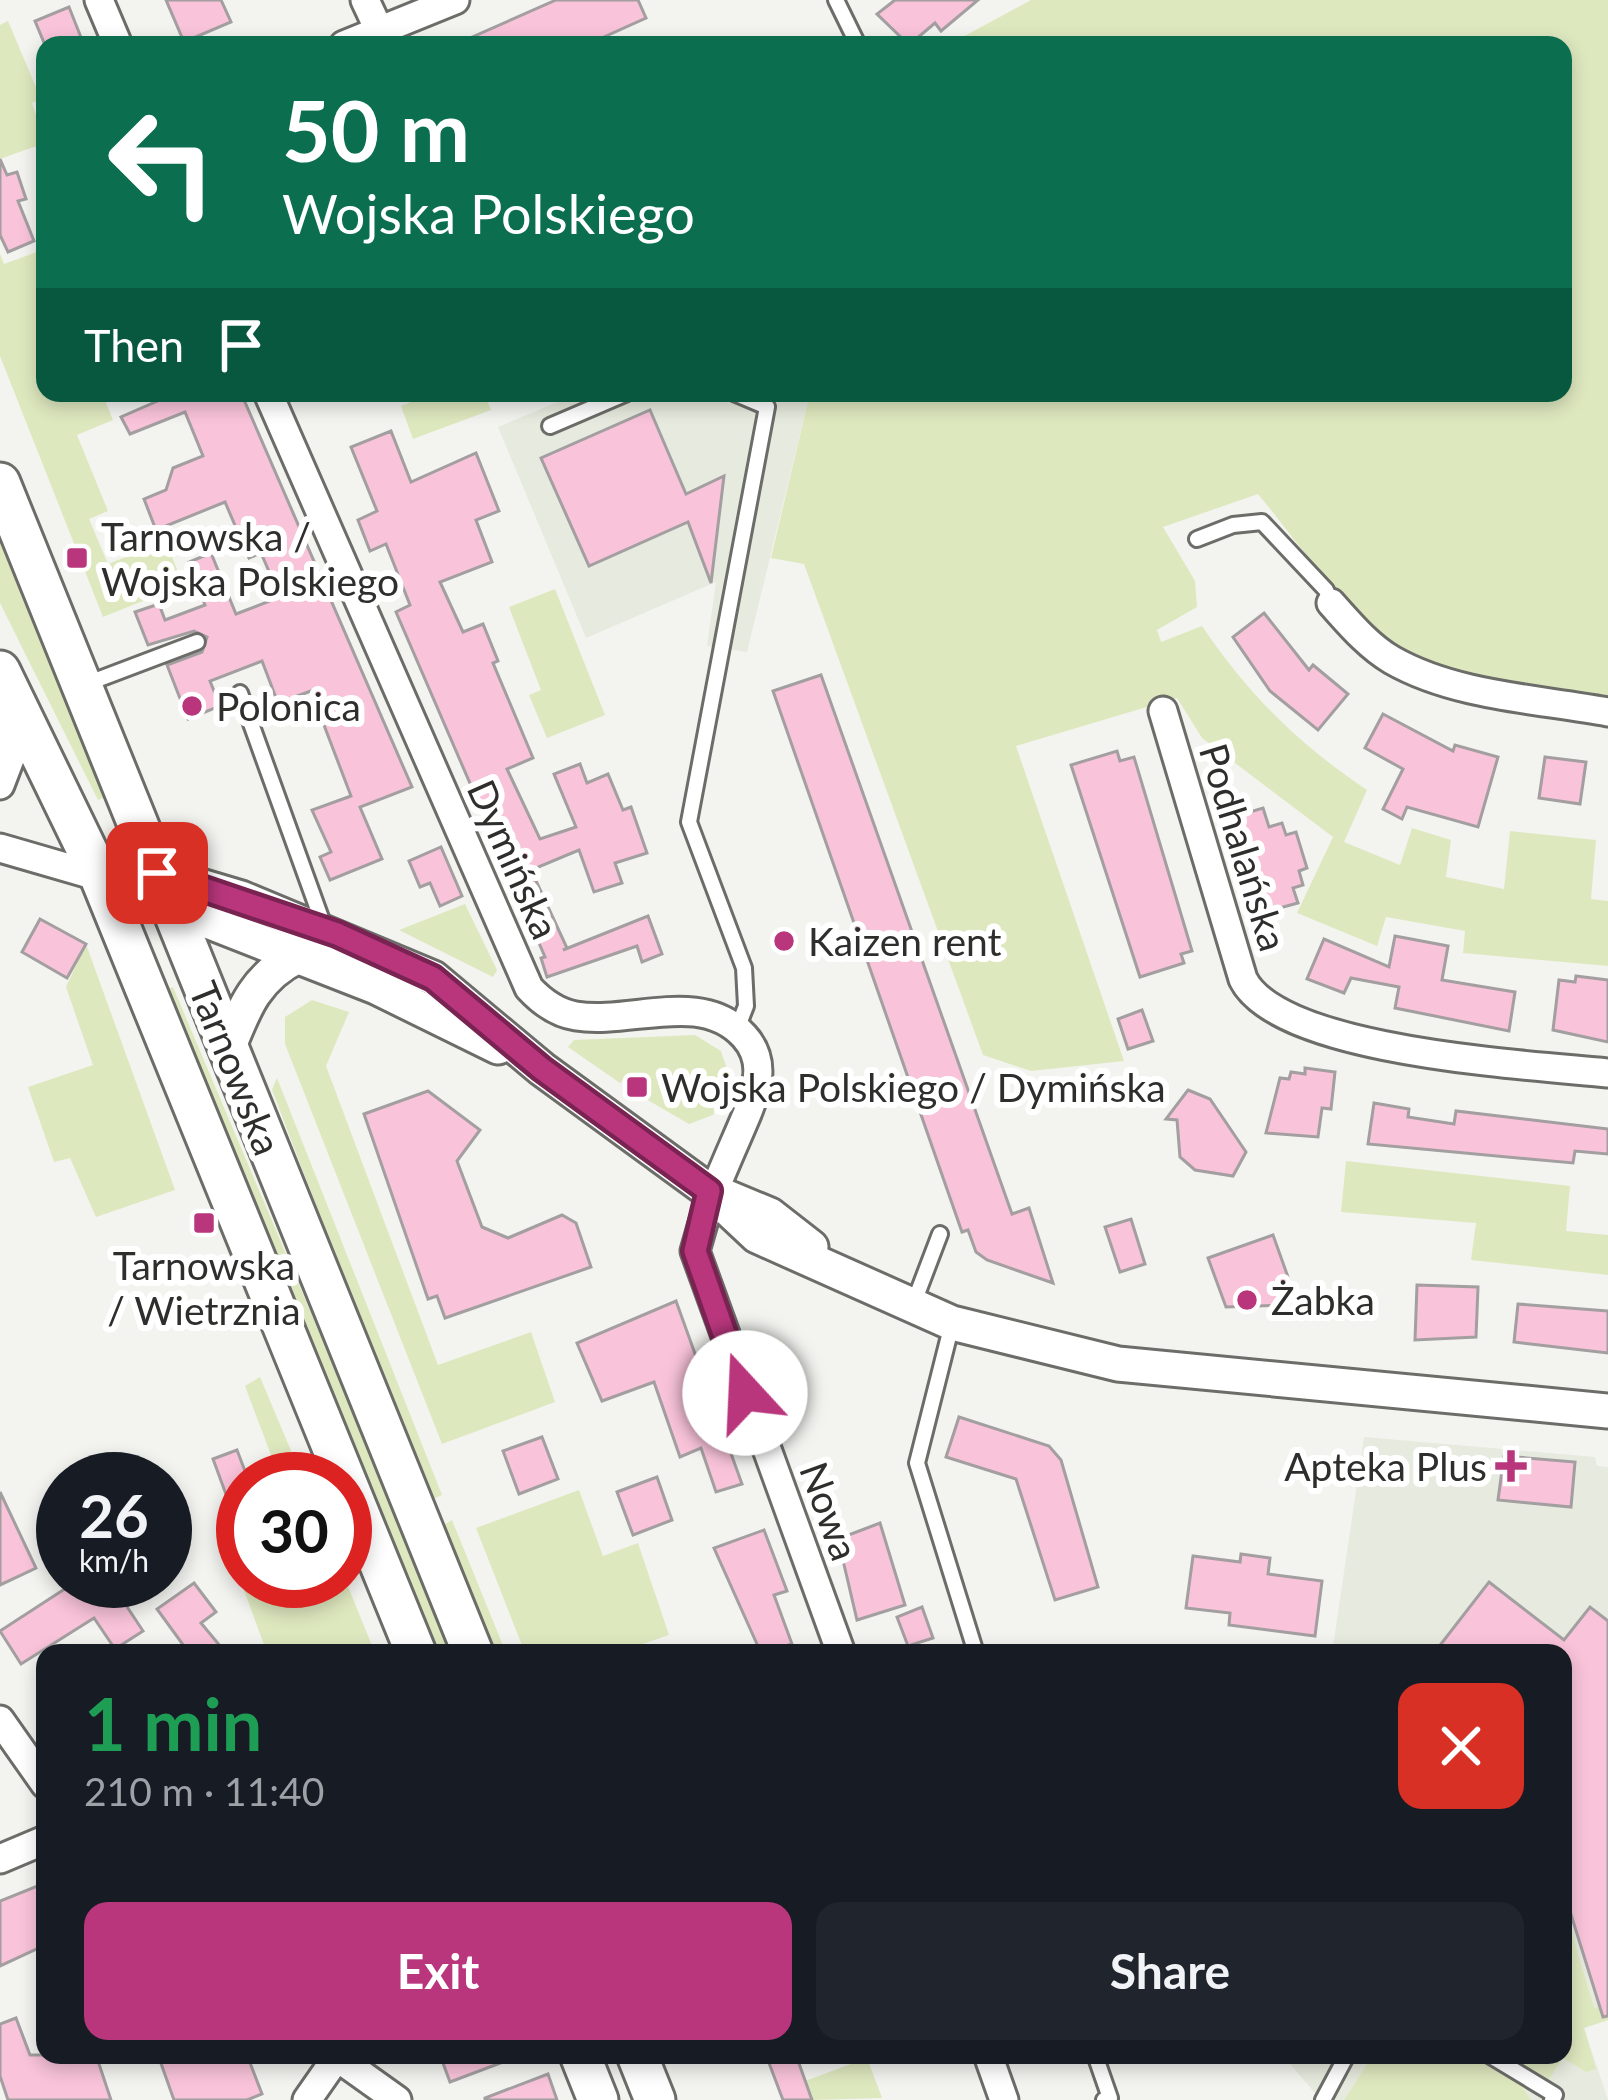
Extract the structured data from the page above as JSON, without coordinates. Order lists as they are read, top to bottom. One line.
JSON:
{"streets":{"main road":["Tarnowska"],"street":["Podhalańska","Dymińska","Nowa"]},"places":{"transit":["Tarnowska / Wojska Polskiego","Wojska Polskiego / Dymińska","Tarnowska / Wietrznia"],"other":["Polonica","Kaizen rent","Żabka"],"health":["Apteka Plus"]},"page":{"turn":["50 m","Wojska Polskiego"],"then":"Then","speed":"26 km/h","limit":"30","heading":["1 min","210 m · 11:40"],"buttons":["Exit","Share"]}}
